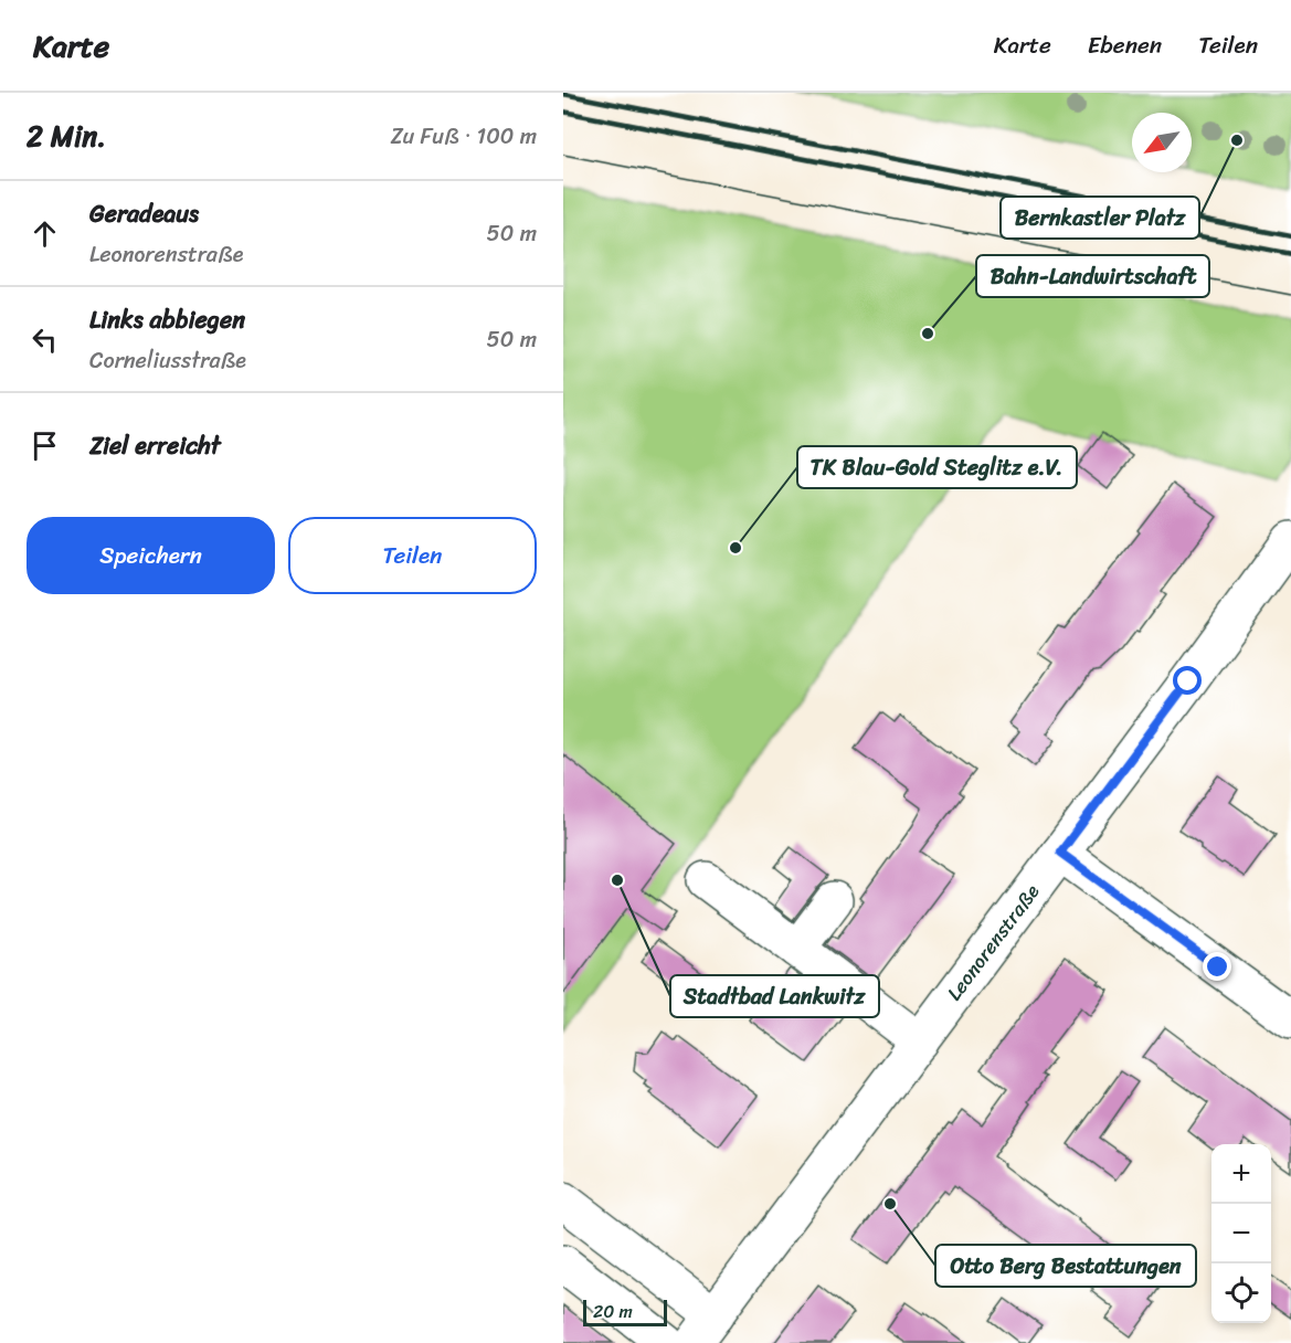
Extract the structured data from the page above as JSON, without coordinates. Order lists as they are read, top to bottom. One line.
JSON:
{"streets":{"main road":["Leonorenstraße"]},"places":["Bernkastler Platz","Bahn-Landwirtschaft","TK Blau-Gold Steglitz e.V.","Stadtbad Lankwitz","Otto Berg Bestattungen"],"scale_bar":"20 m","north":"bottom left","page":{"header":"Karte","nav":["Karte","Ebenen","Teilen"],"heading":["2 Min.","Zu Fuß · 100 m"],"list":[["Geradeaus","Leonorenstraße","50 m"],["Links abbiegen","Corneliusstraße","50 m"],"Ziel erreicht"],"buttons":["Speichern","Teilen"],"map_buttons":["+","−"],"scale":"20 m"}}
